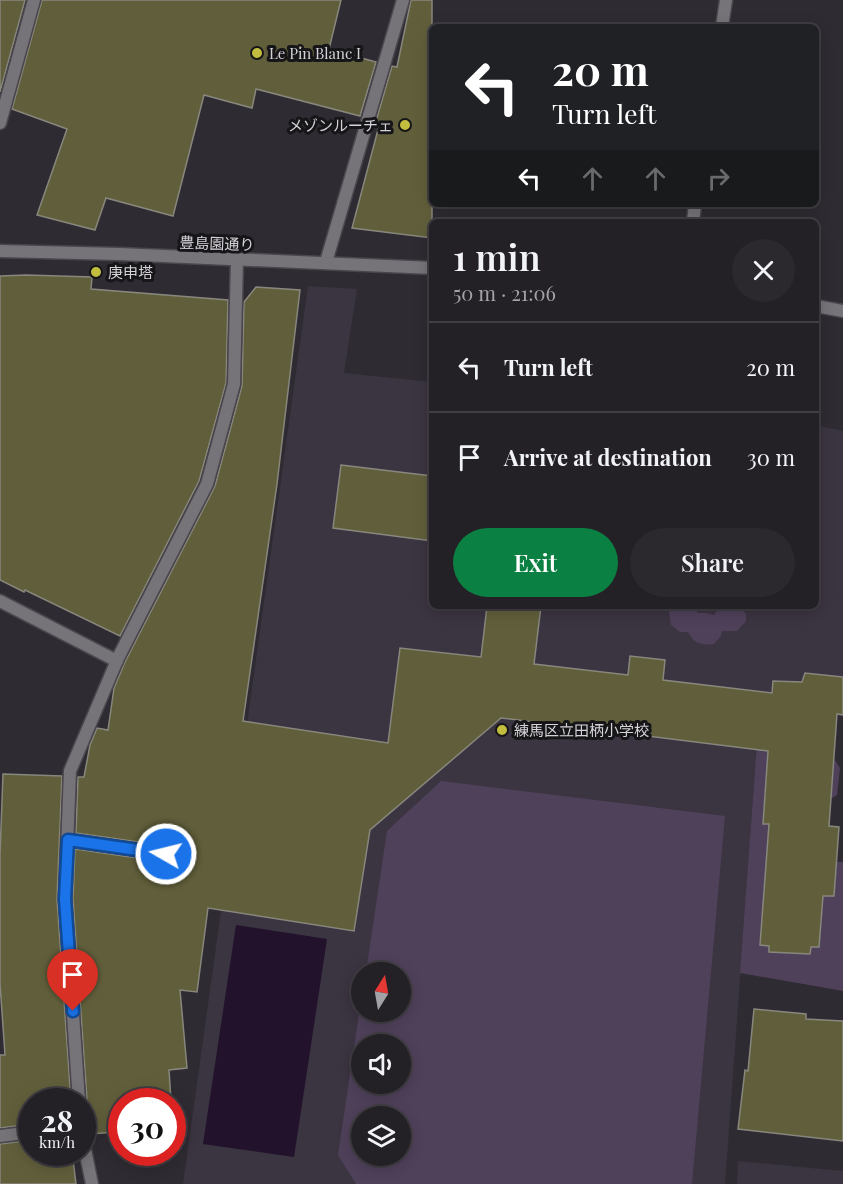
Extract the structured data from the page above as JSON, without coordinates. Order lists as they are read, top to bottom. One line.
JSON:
{"streets":{"street":["豊島園通り"]},"places":["Le Pin Blanc I","メゾンルーチェ","庚申塔","練馬区立田柄小学校"],"north":"top","page":{"turn":["20 m","Turn left"],"heading":["1 min","50 m · 21:06"],"list":[{"name":"Turn left","value":"20 m"},{"name":"Arrive at destination","value":"30 m"}],"buttons":["Exit","Share"],"speed":"28 km/h","limit":"30"}}
